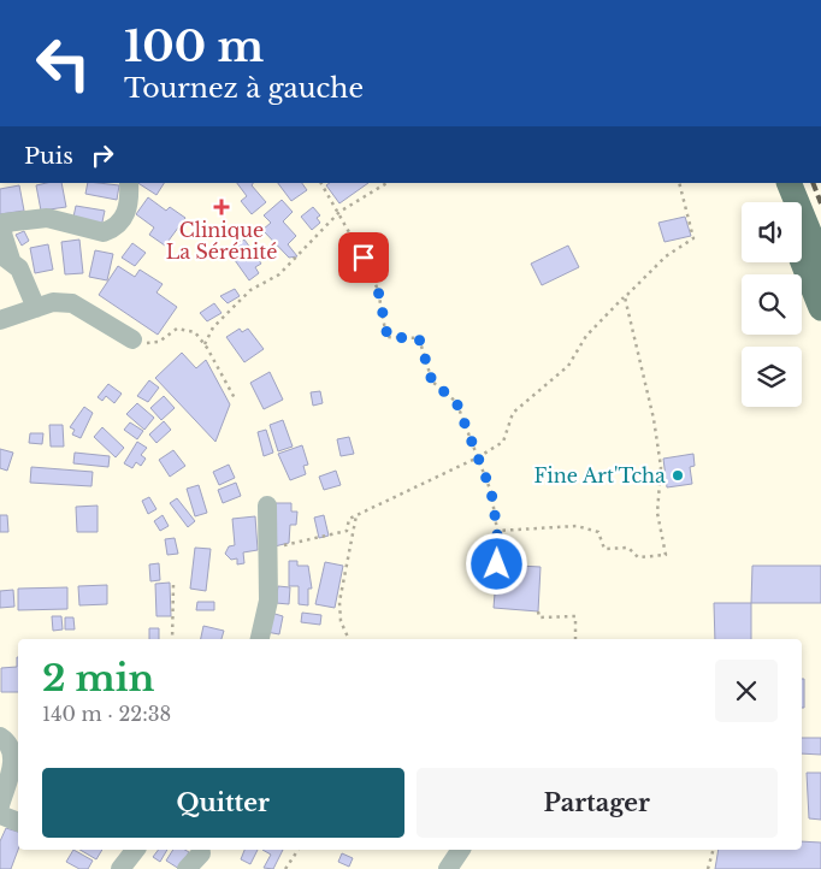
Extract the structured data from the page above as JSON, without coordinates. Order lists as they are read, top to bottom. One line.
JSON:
{"places":{"health":["Clinique La Sérénité"],"other":["Fine Art'Tcha"]},"page":{"turn":["100 m","Tournez à gauche"],"then":"Puis","heading":["2 min","140 m · 22:38"],"buttons":["Quitter","Partager"]}}
